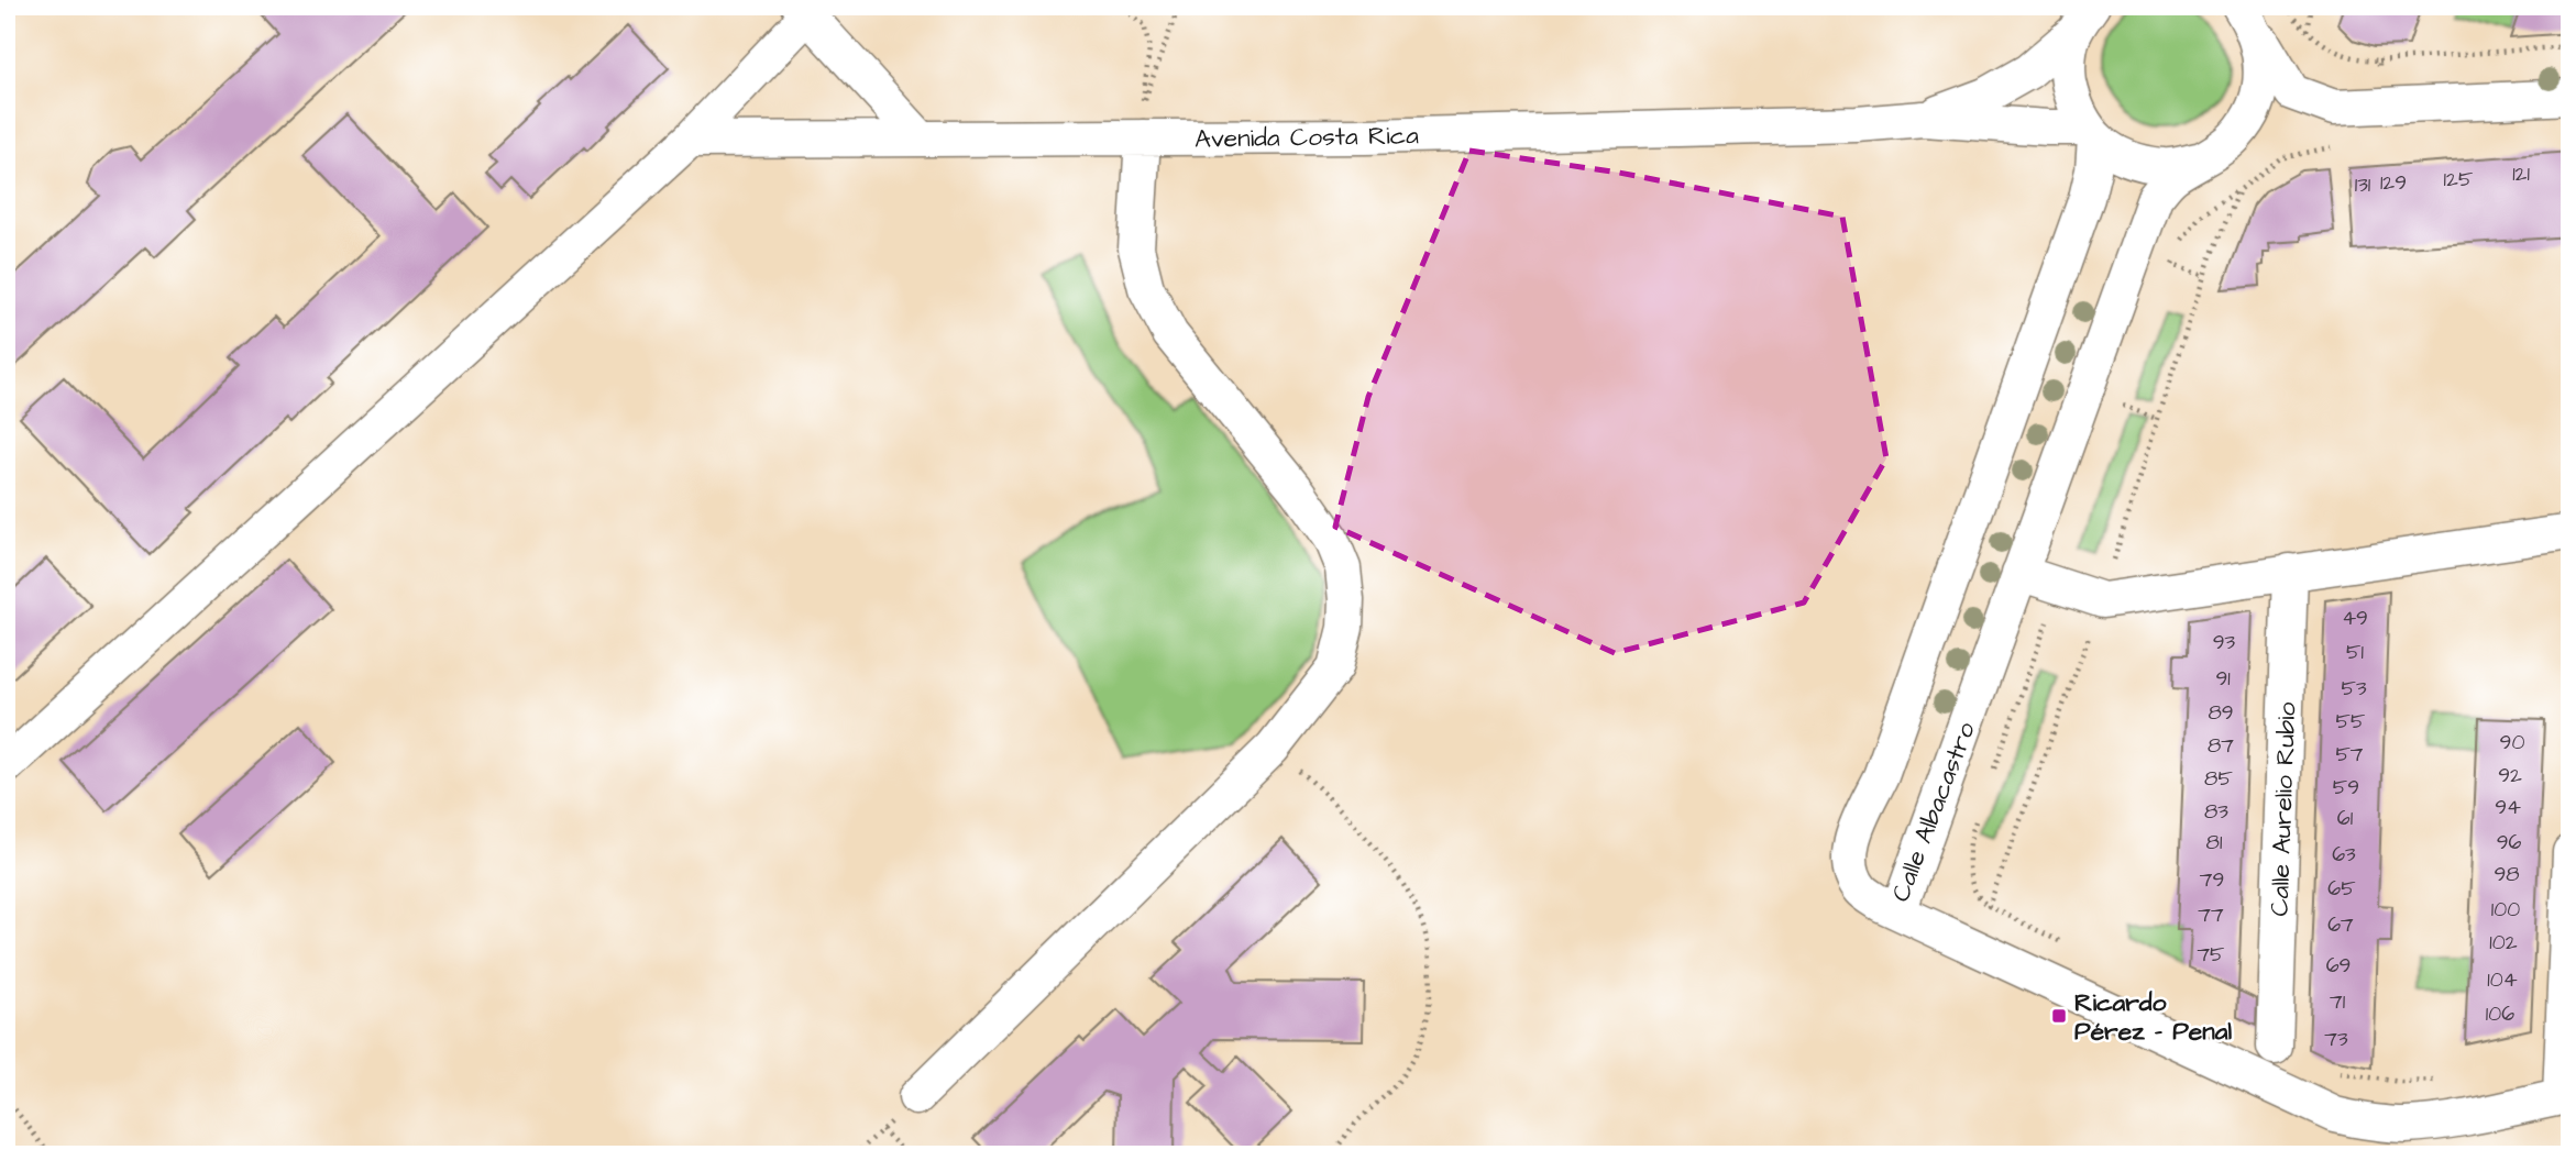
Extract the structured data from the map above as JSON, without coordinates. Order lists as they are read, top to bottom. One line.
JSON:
{"streets":{"street":["Avenida Costa Rica","Calle Aurelio Rubio","Calle Albacastro"]},"crossings":[["Avenida Costa Rica","Calle Albacastro"]],"places":{"transit":["Ricardo Pérez – Penal"]},"house_numbers":["121","125","129","131","49","93","51","91","53","89","55","90","87","57","92","85","59","94","83","61","81","96","63","98","79","65","100","77","67","102","75","69","104","71","106","73"]}
